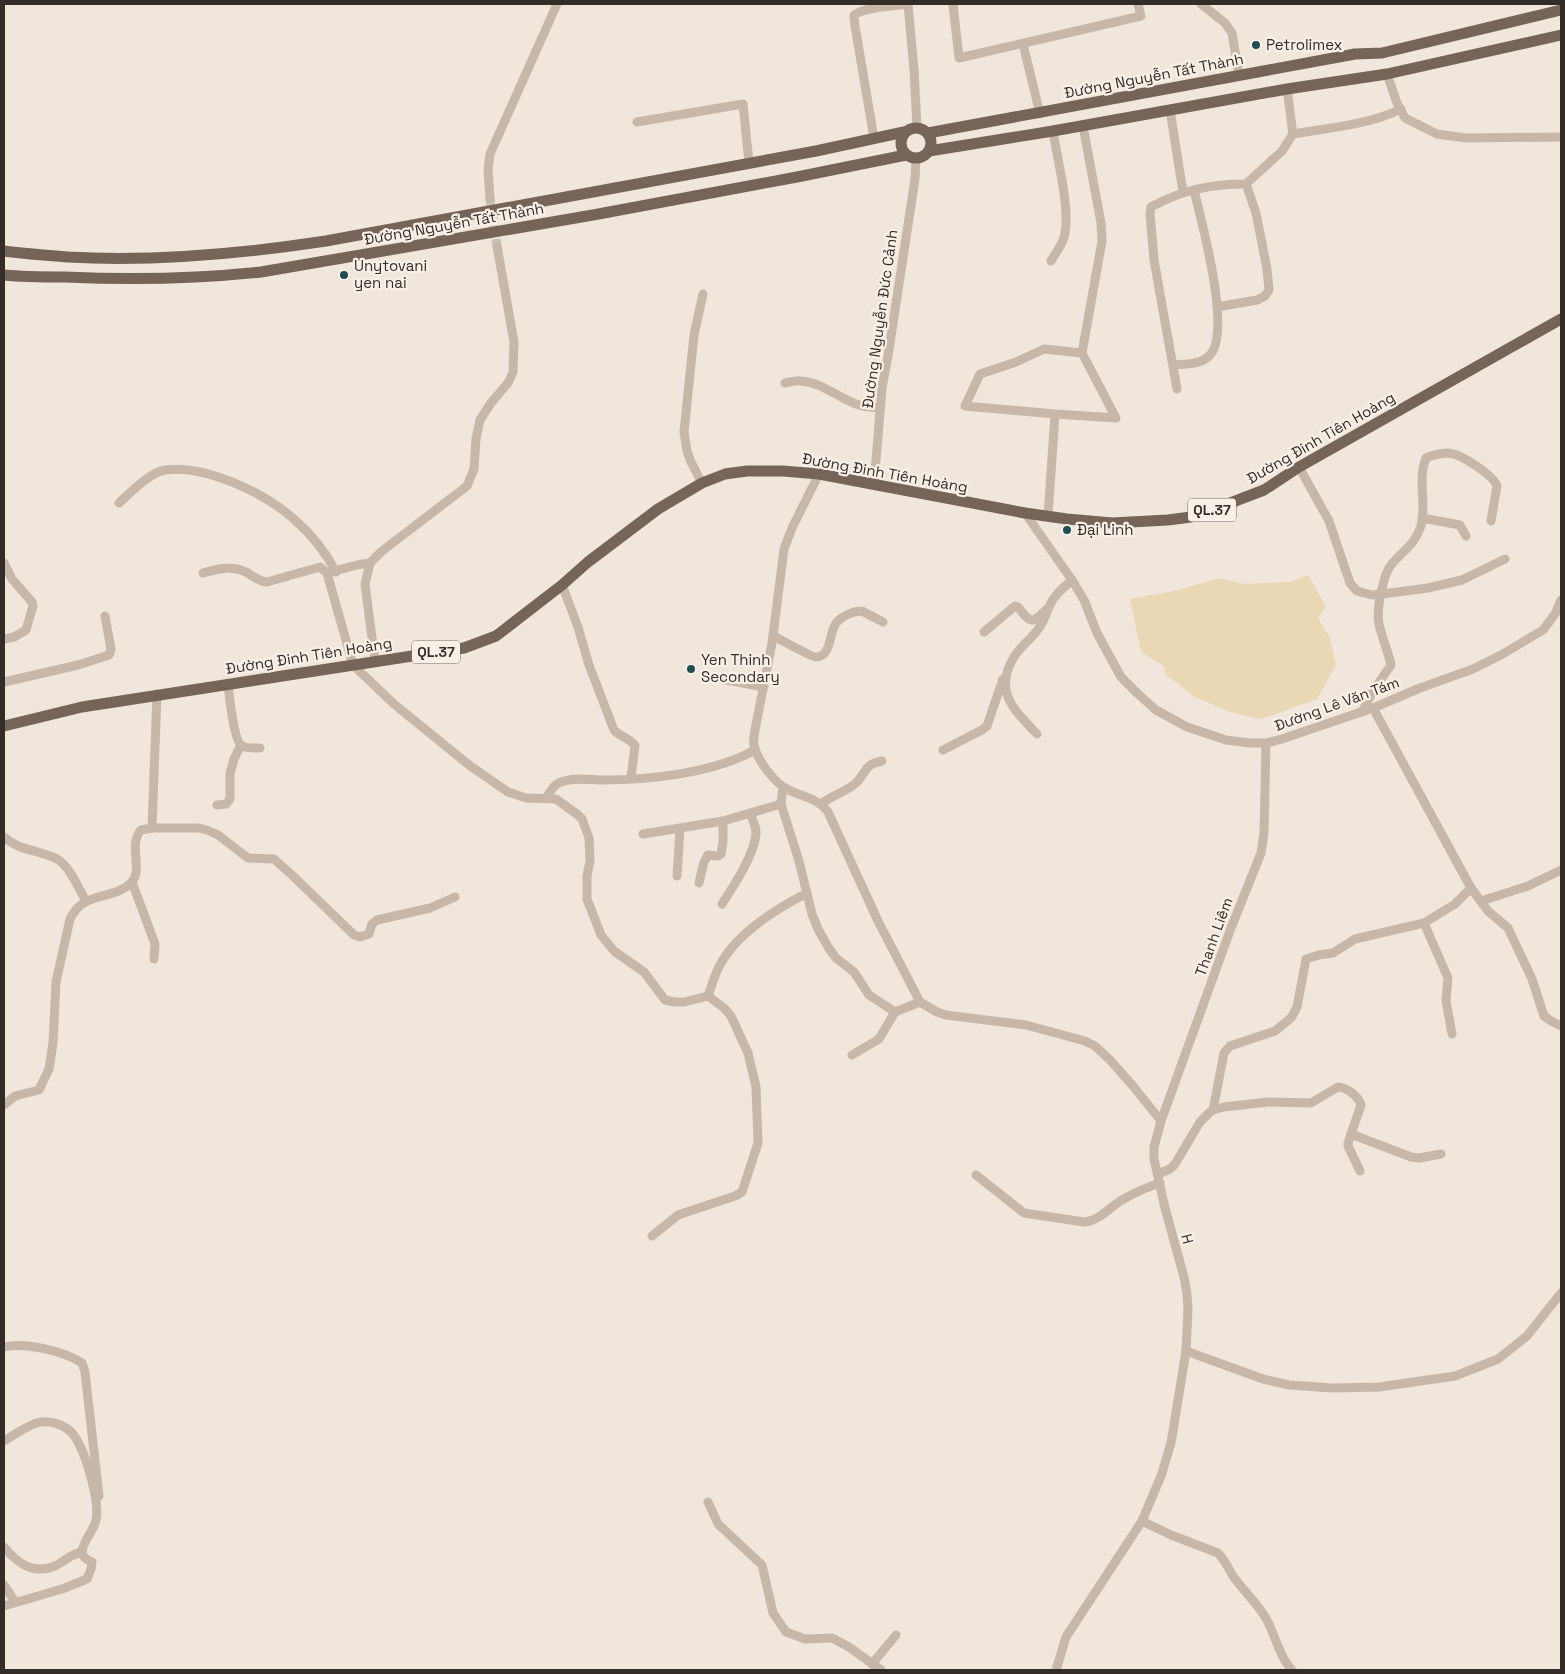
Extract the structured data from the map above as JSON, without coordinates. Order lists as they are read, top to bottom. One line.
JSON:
{"streets":{"main road":["Đường Nguyễn Tất Thành","Đường Đinh Tiên Hoàng","QL.37"],"street":["Đường Nguyễn Đức Cảnh","Đường Lê Văn Tám","Thanh Liêm","H"]},"crossings":[["Đường Nguyễn Tất Thành","Đường Nguyễn Đức Cảnh"],["Đường Nguyễn Đức Cảnh","Đường Đinh Tiên Hoàng"],["Đường Đinh Tiên Hoàng","Đường Lê Văn Tám"],["Đường Lê Văn Tám","Thanh Liêm"],["Thanh Liêm","H"]],"places":["Petrolimex","Unytovani yen nai","Đại Linh","Yen Thinh Secondary"]}
